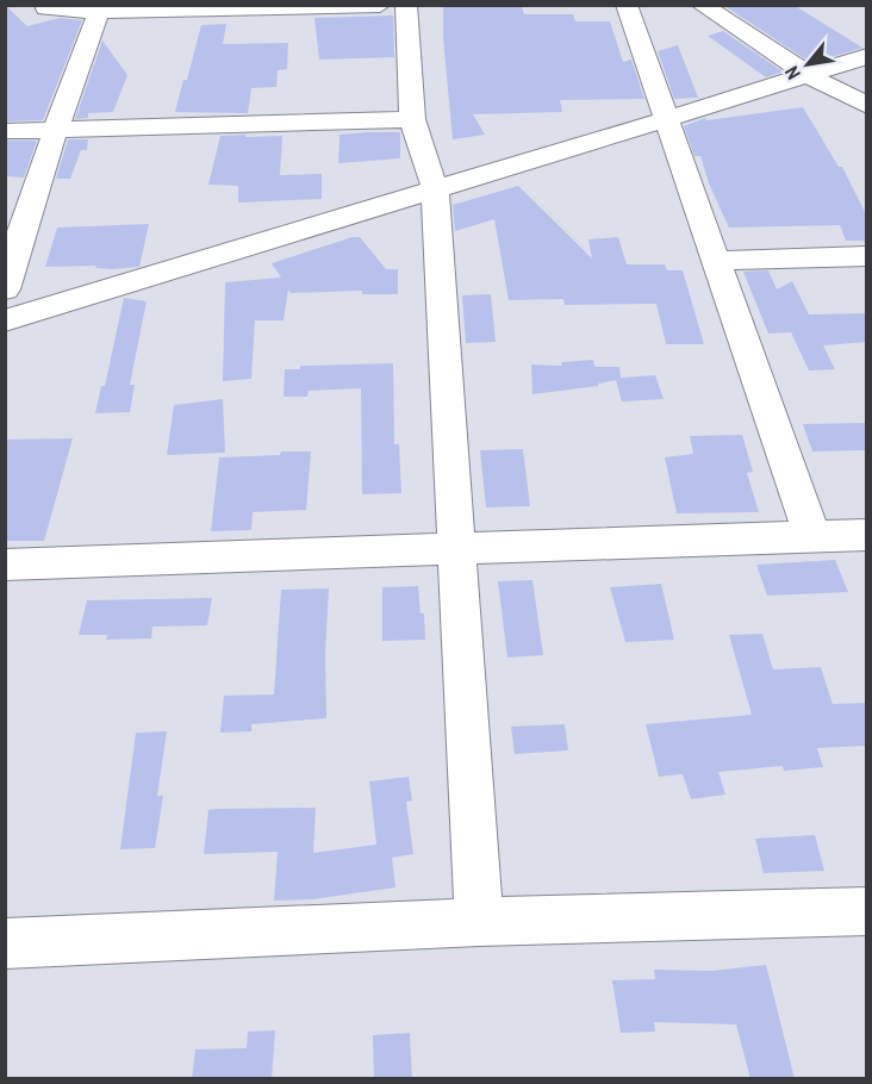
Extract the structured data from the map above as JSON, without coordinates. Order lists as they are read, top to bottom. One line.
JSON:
{"north":"bottom left"}
